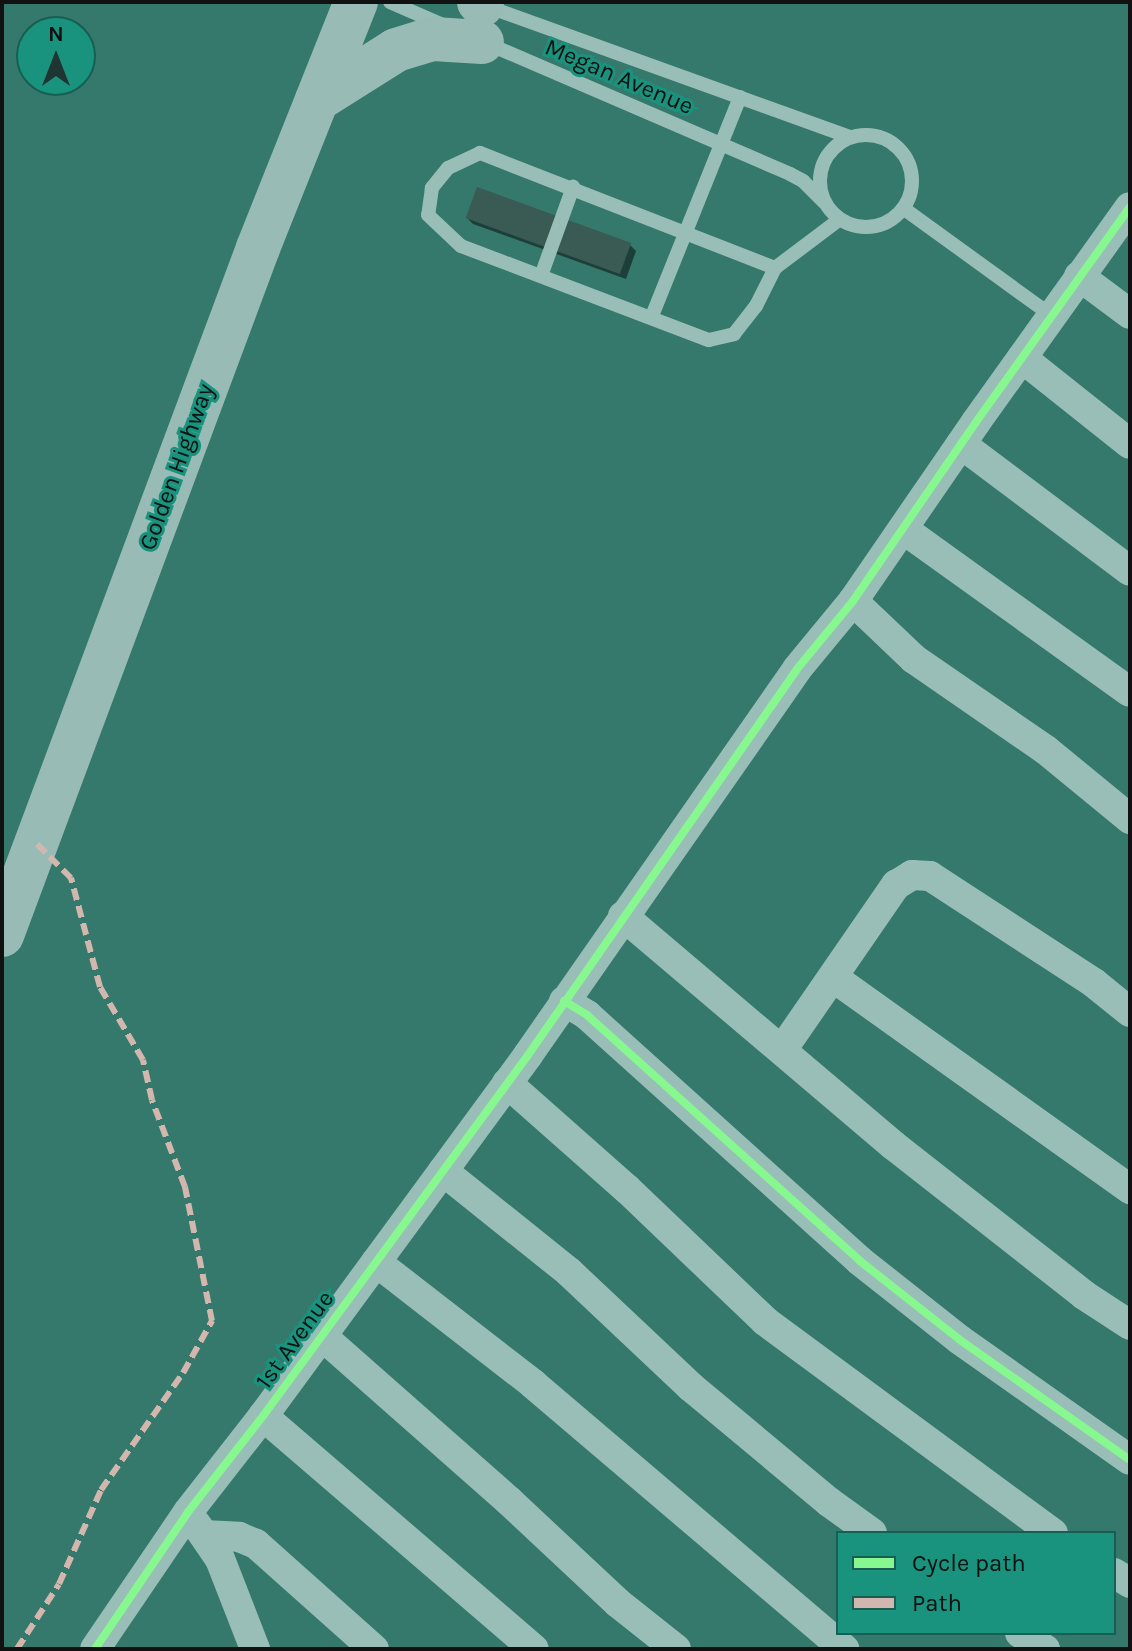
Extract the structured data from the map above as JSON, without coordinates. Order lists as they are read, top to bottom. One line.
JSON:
{"streets":{"main road":["Golden Highway"],"street":["1st Avenue"],"lane":["Megan Avenue"]},"legend":["Cycle path","Path"],"north":"top"}
